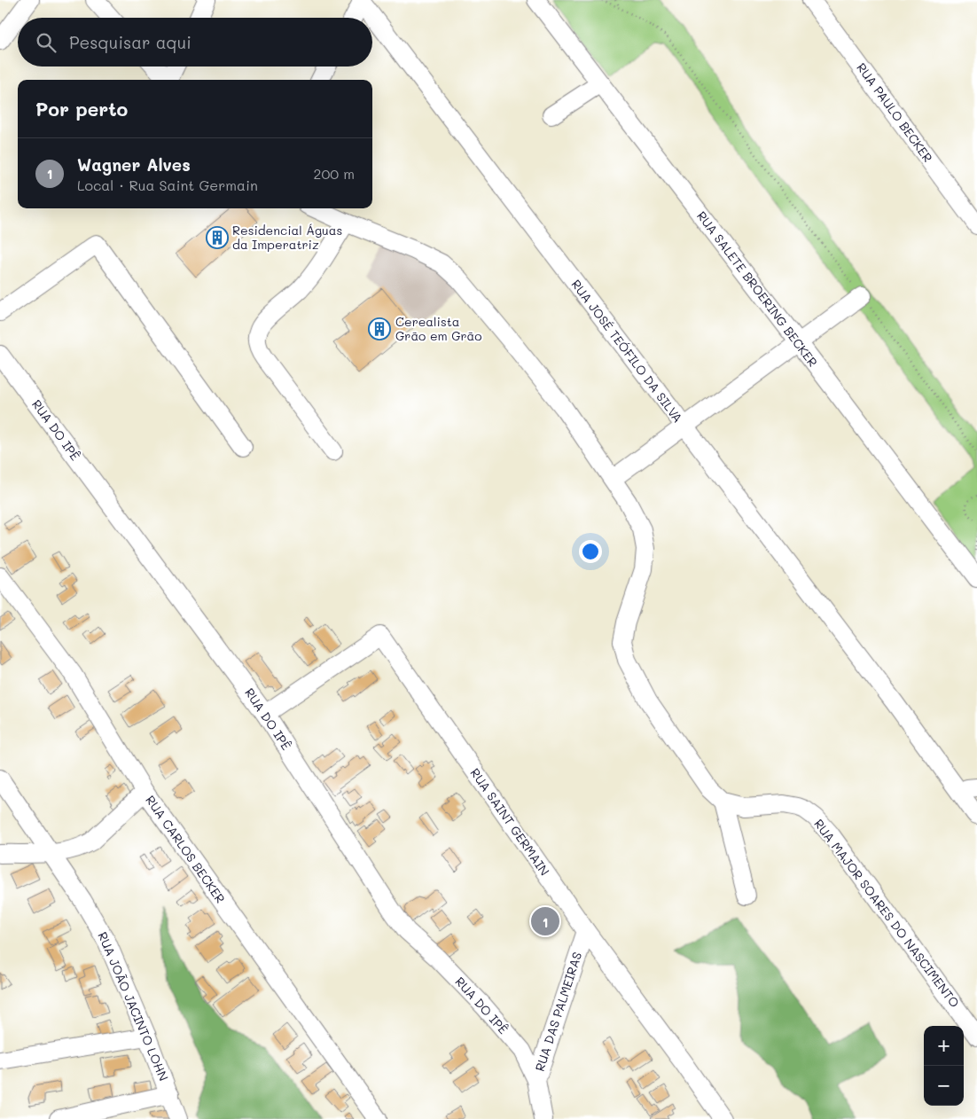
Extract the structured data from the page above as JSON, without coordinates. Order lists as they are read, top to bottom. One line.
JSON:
{"streets":{"street":["RUA PAULO BECKER","RUA SALETE BROERING BECKER","RUA JOSÉ TEÓFILO DA SILVA","RUA DO IPÊ","RUA SAINT GERMAIN","RUA CARLOS BECKER","RUA MAJOR SOARES DO NASCIMENTO","RUA JOÃO JACINTO LOHN","RUA DAS PALMEIRAS"]},"crossings":[["RUA DO IPÊ","RUA SAINT GERMAIN"],["RUA DO IPÊ","RUA DAS PALMEIRAS"],["RUA SAINT GERMAIN","RUA DAS PALMEIRAS"]],"places":{"building":["Residencial Águas da Imperatriz","Cerealista Grão em Grão"]},"page":{"search":"Pesquisar aqui","heading":"Por perto","list":[{"mark":"1","name":"Wagner Alves","note":"Local · Rua Saint Germain","value":"200 m"}],"pins":"1","map_buttons":["+","−"]}}
